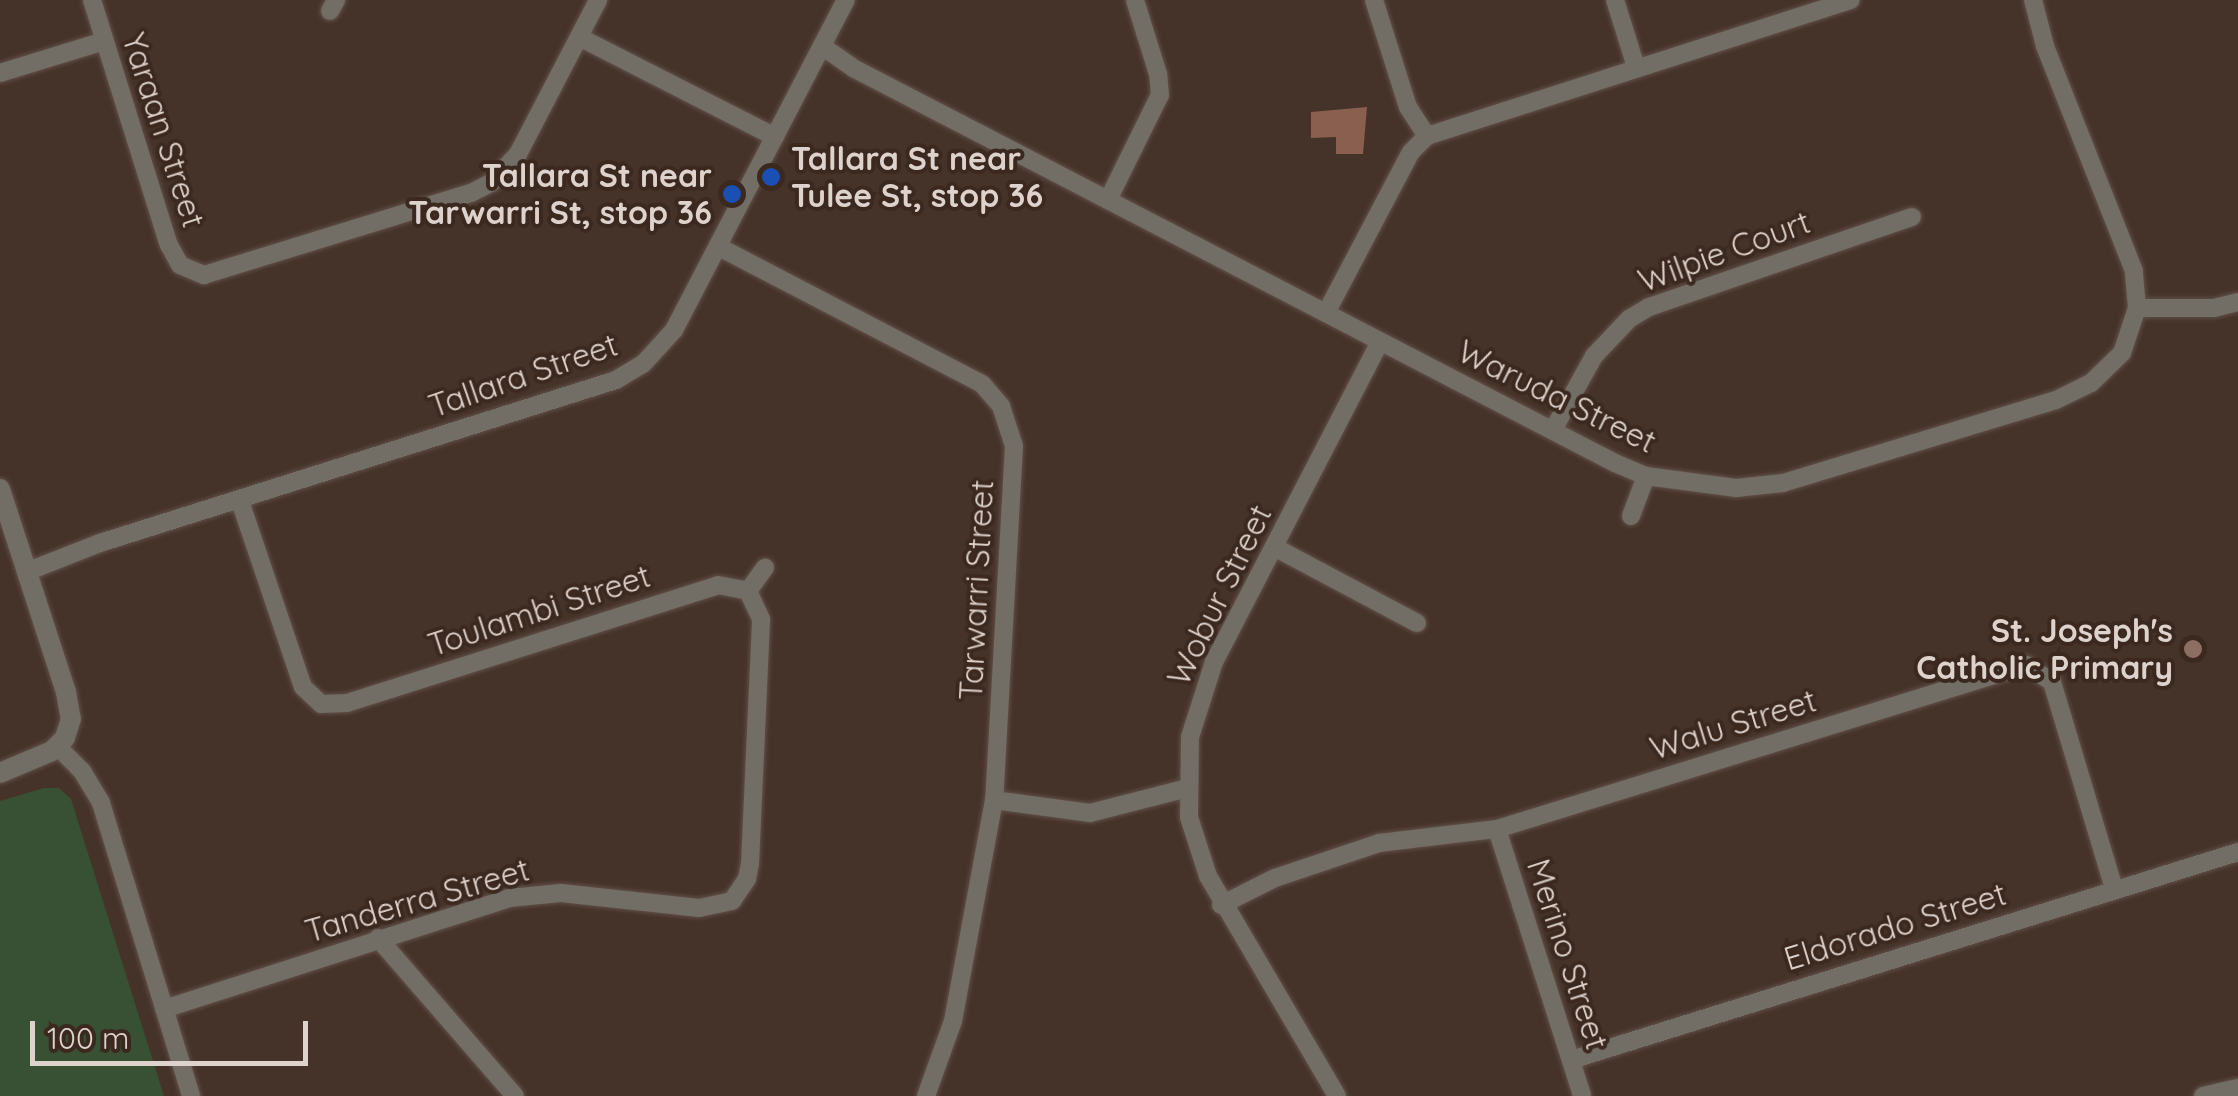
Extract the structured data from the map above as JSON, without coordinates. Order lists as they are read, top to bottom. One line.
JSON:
{"streets":{"street":["Yaraan Street","Wilpie Court","Tallara Street","Waruda Street","Tarwarri Street","Wobur Street","Toulambi Street","Walu Street","Tanderra Street","Eldorado Street","Merino Street"]},"crossings":[["Wilpie Court","Waruda Street"],["Tallara Street","Waruda Street"],["Tallara Street","Tarwarri Street"],["Waruda Street","Wobur Street"],["Wobur Street","Walu Street"],["Toulambi Street","Tanderra Street"],["Walu Street","Eldorado Street"],["Walu Street","Merino Street"],["Eldorado Street","Merino Street"]],"places":["Tallara St near Tulee St, stop 36","Tallara St near Tarwarri St, stop 36","St. Joseph's Catholic Primary"],"scale_bar":"100 m"}
